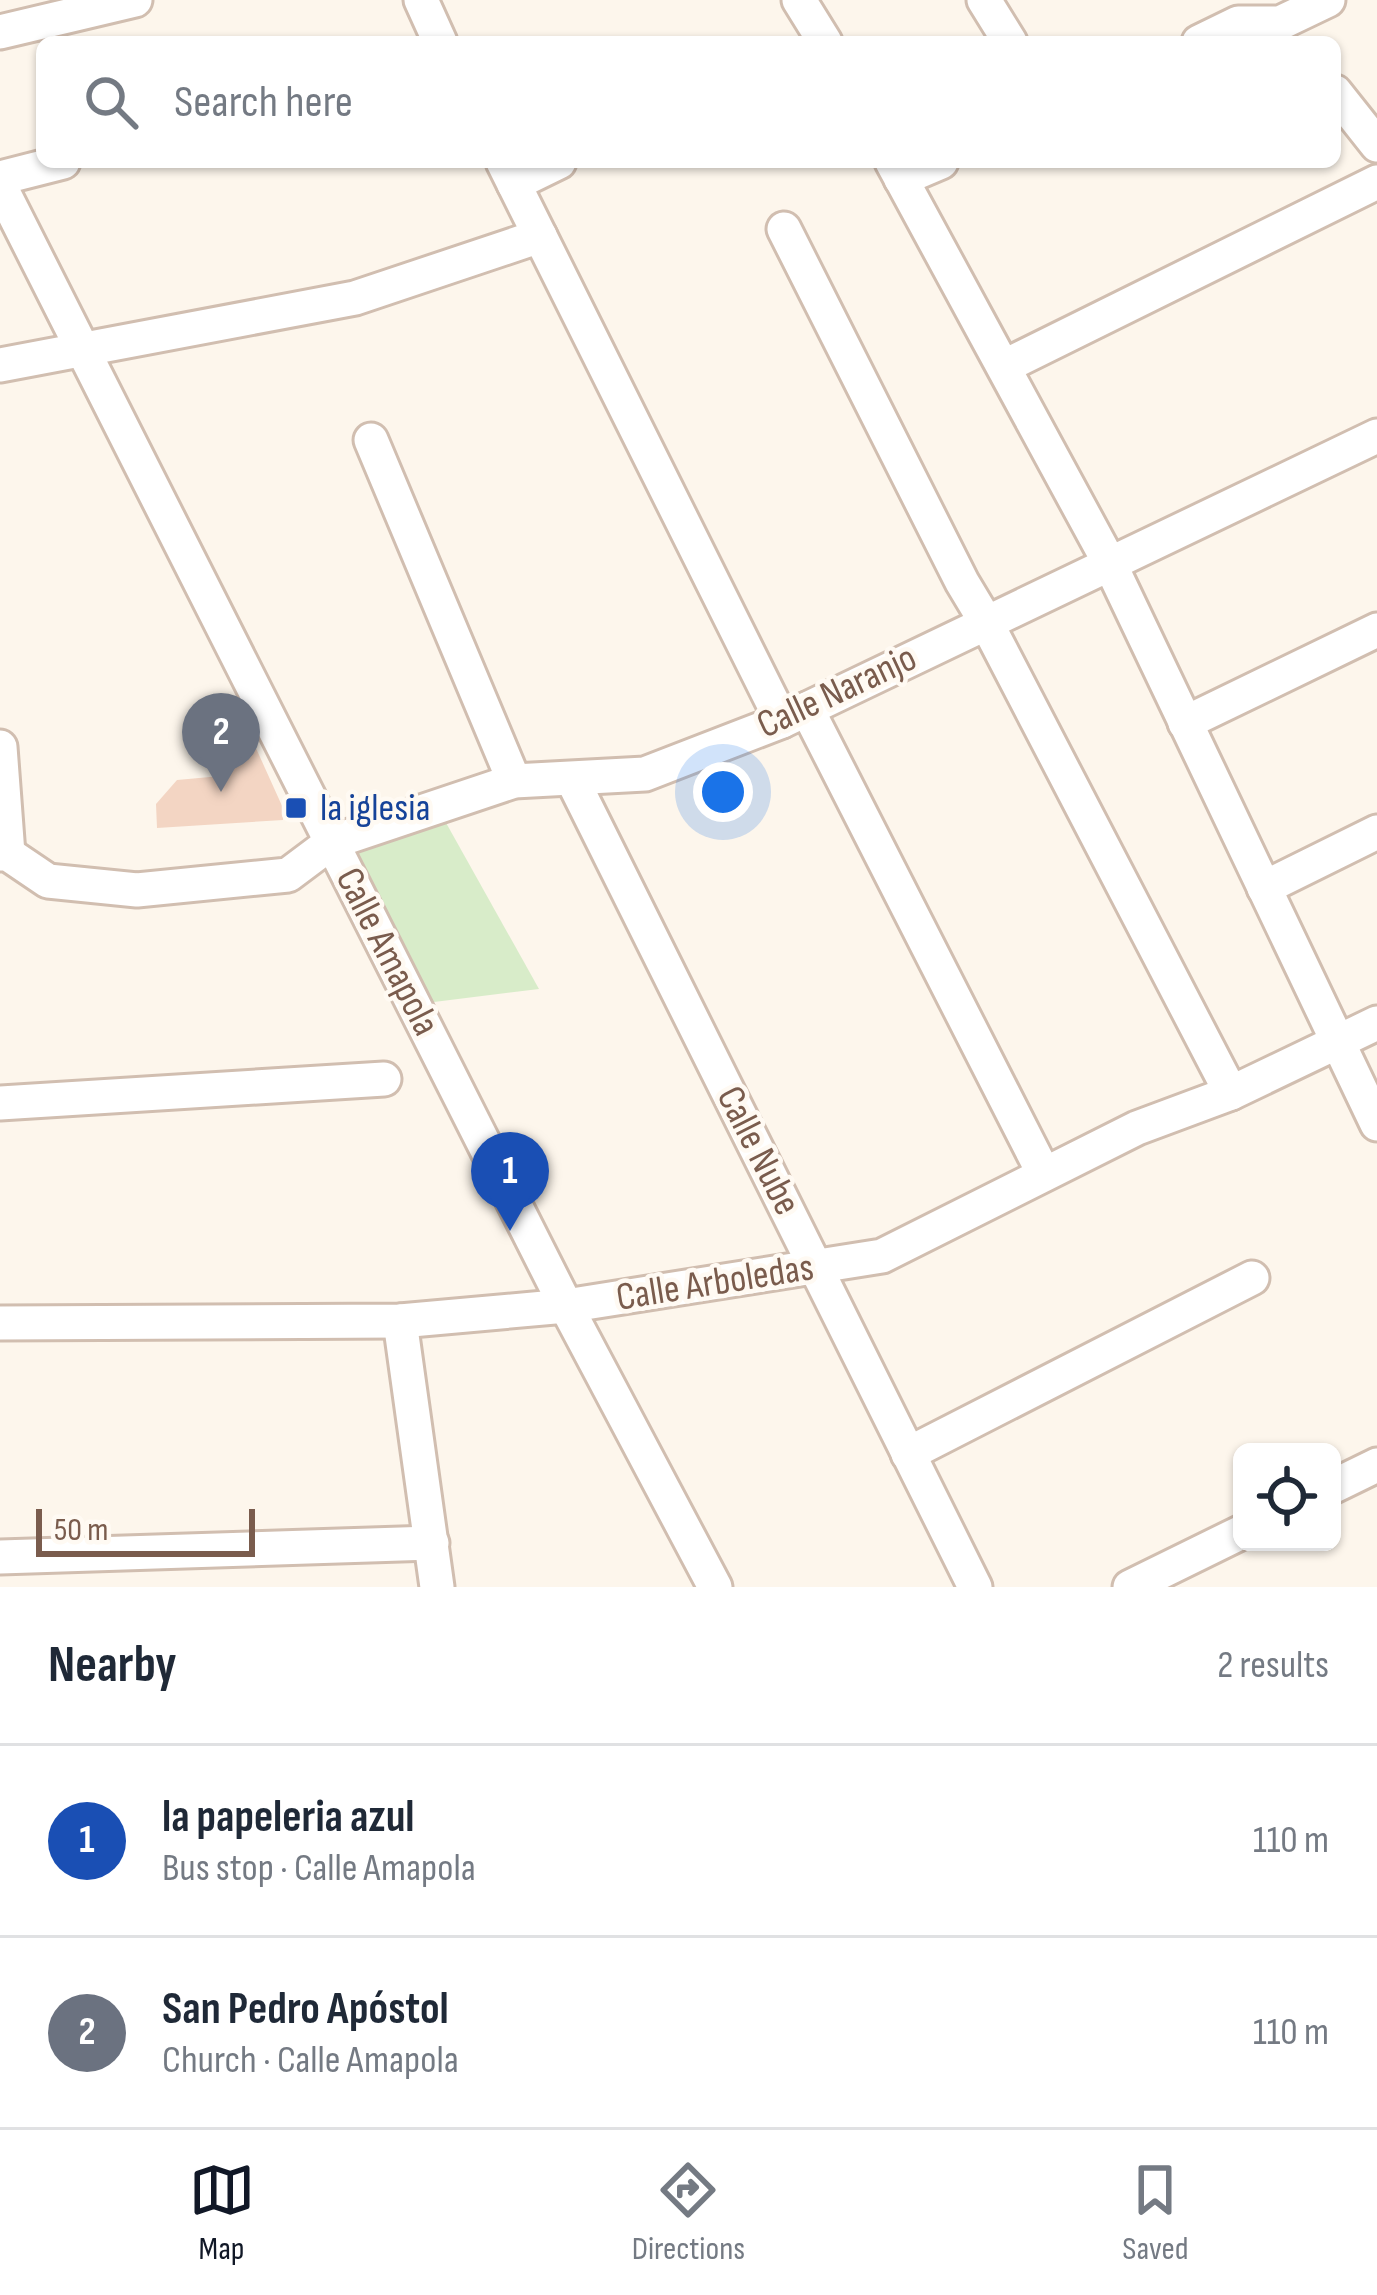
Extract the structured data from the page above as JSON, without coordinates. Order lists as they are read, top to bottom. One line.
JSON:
{"streets":{"street":["Calle Naranjo","Calle Amapola","Calle Nube","Calle Arboledas"]},"crossings":[["Calle Naranjo","Calle Amapola"],["Calle Naranjo","Calle Nube"],["Calle Amapola","Calle Arboledas"],["Calle Nube","Calle Arboledas"]],"places":{"transit":["la iglesia"]},"scale_bar":"50 m","page":{"search":"Search here","pins":["2","1"],"scale":"50 m","heading":["Nearby","2 results"],"list":[{"mark":"1","name":"la papeleria azul","note":"Bus stop · Calle Amapola","value":"110 m"},{"mark":"2","name":"San Pedro Apóstol","note":"Church · Calle Amapola","value":"110 m"}],"nav":["Map","Directions","Saved"]}}
